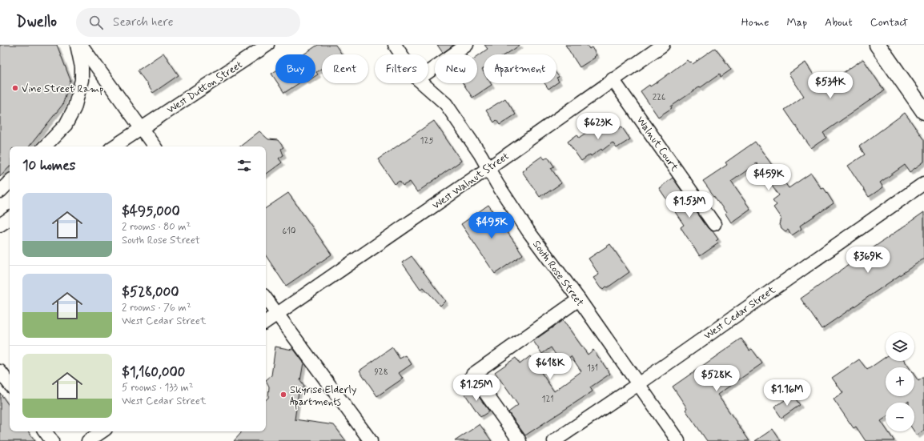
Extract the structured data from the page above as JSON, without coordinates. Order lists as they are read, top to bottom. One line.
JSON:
{"streets":{"street":["West Dutton Street","Walnut Court","West Walnut Street","South Rose Street","West Cedar Street"]},"crossings":[["Walnut Court","West Walnut Street"],["West Walnut Street","South Rose Street"],["South Rose Street","West Cedar Street"]],"places":["Vine Street Ramp","Skyrise Elderly Apartments"],"house_numbers":["226","125","610","131","928","121"],"page":{"header":"Dwello","search":"Search here","nav":["Home","Map","About","Contact"],"chip":["Buy","Rent","Filters","New","Apartment"],"price":["$534K","$623K","$459K","$1.53M","$495K","$369K","$618K","$528K","$1.25M","$1.16M"],"heading":"10 homes","list":[{"name":"$495,000","note":"2 rooms · 80 m² · South Rose Street"},{"name":"$528,000","note":"2 rooms · 76 m² · West Cedar Street"},{"name":"$1,160,000","note":"5 rooms · 133 m² · West Cedar Street"}],"map_buttons":["+","−"]}}
